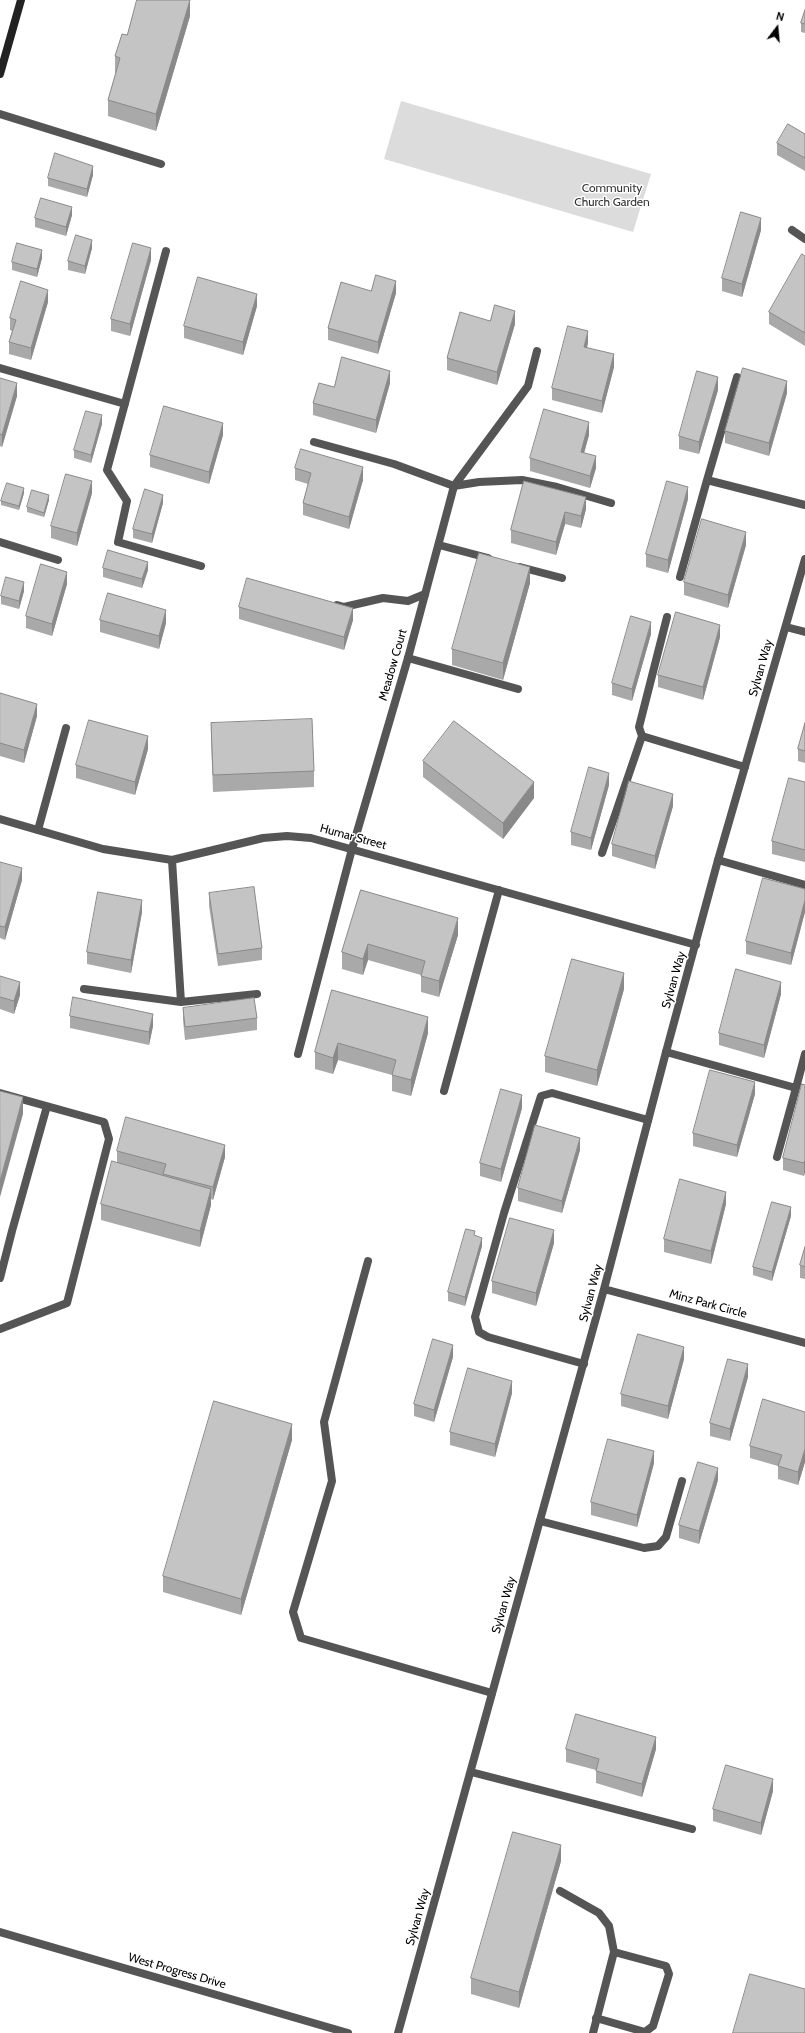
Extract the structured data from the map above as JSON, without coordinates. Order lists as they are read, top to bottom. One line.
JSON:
{"streets":{"street":["Meadow Court","Sylvan Way","Humar Street","Minz Park Circle","West Progress Drive"]},"crossings":[["Meadow Court","Humar Street"],["Sylvan Way","Humar Street"],["Sylvan Way","Minz Park Circle"]],"parks":["Community Church Garden"],"north":"top"}
